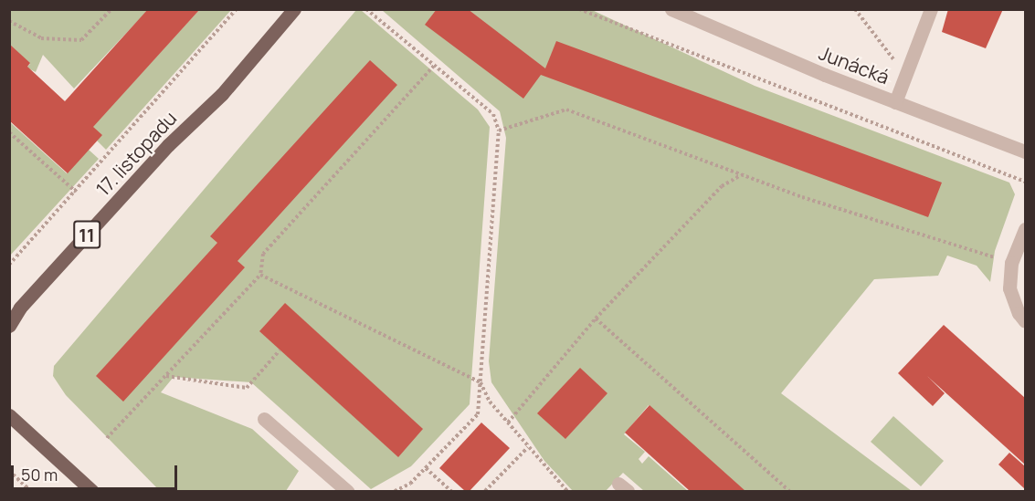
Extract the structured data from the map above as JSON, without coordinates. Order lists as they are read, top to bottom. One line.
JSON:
{"streets":{"main road":["17. listopadu","11"],"street":["Junácká"]},"scale_bar":"50 m"}
